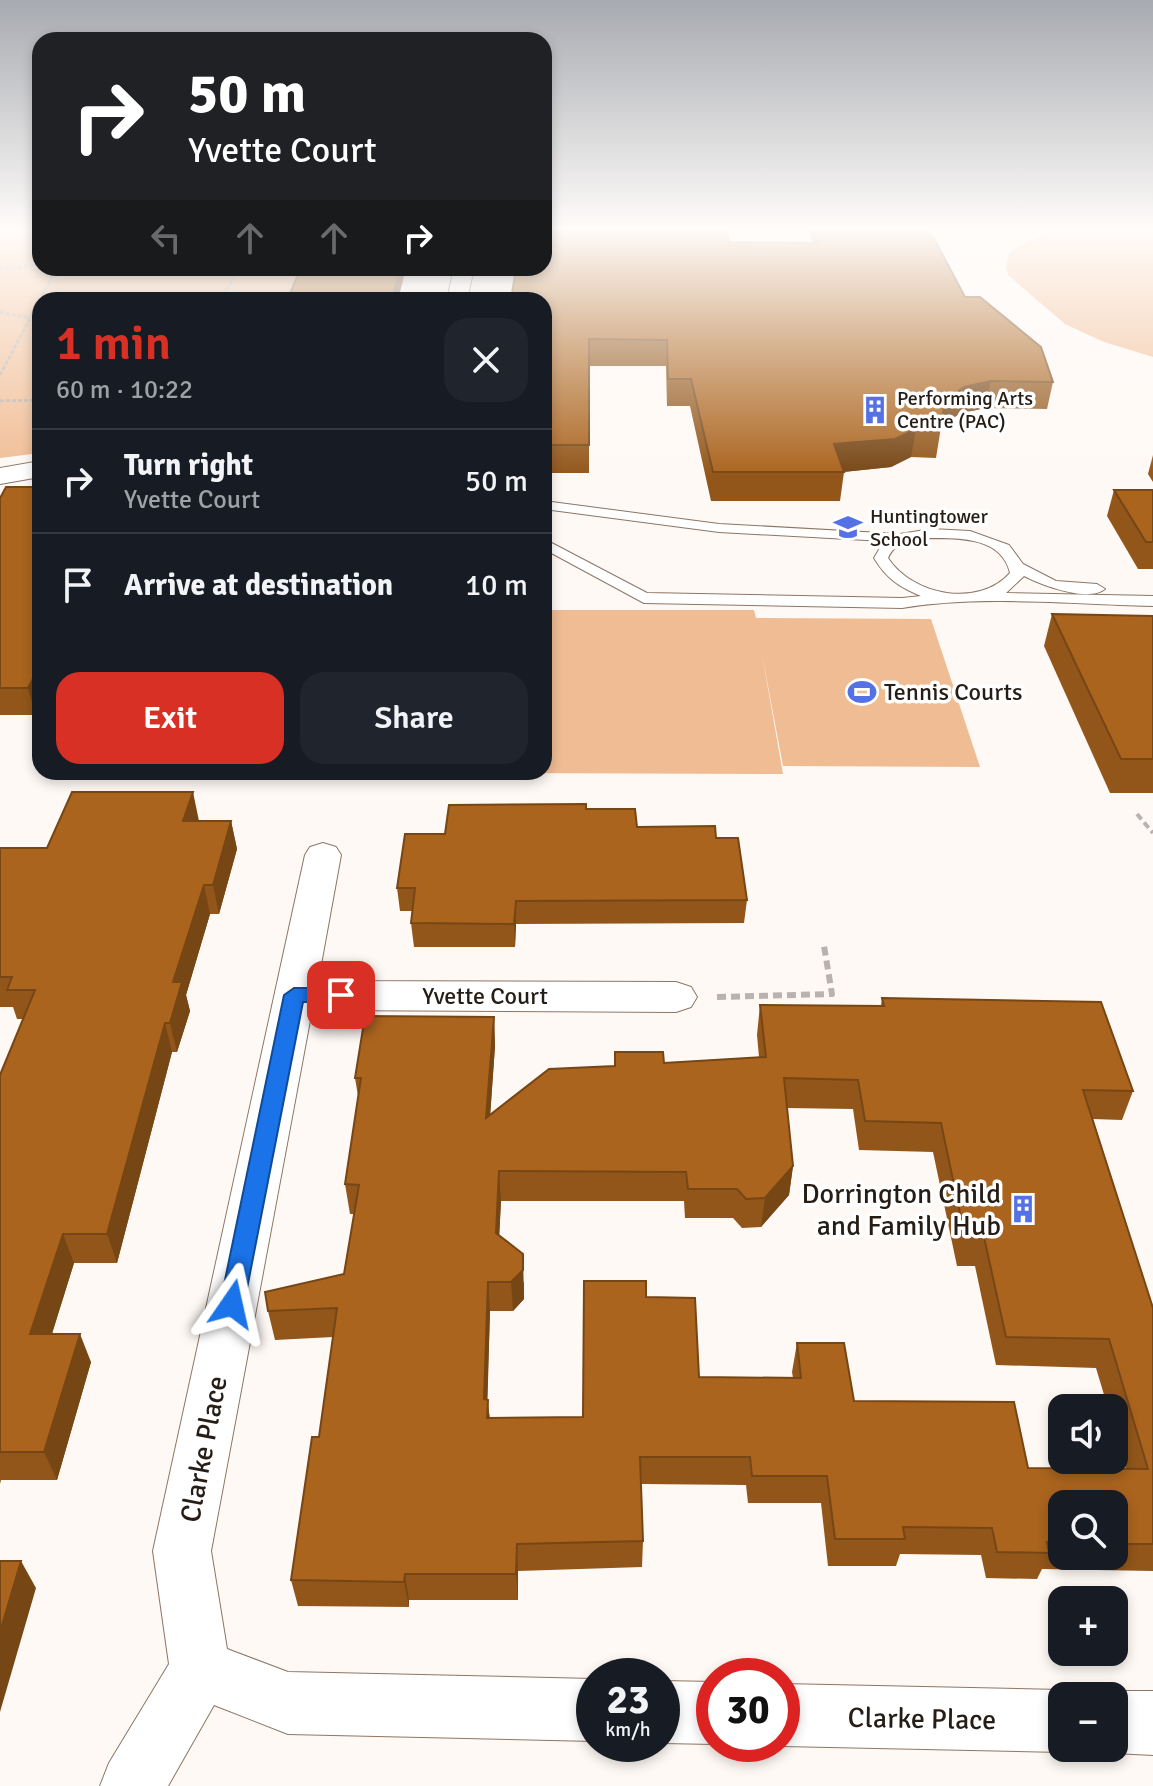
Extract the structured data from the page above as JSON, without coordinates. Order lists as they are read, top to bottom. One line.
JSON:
{"streets":{"street":["Yvette Court","Clarke Place"]},"crossings":[["Yvette Court","Clarke Place"]],"places":{"building":["Performing Arts Centre (PAC)","Dorrington Child and Family Hub"],"school or university":["Huntingtower School"],"sports":["Tennis Courts"]},"page":{"turn":["50 m","Yvette Court"],"heading":["1 min","60 m · 10:22"],"list":[{"name":"Turn right","note":"Yvette Court","value":"50 m"},{"name":"Arrive at destination","value":"10 m"}],"buttons":["Exit","Share"],"map_buttons":["+","−"],"speed":"23 km/h","limit":"30"}}
